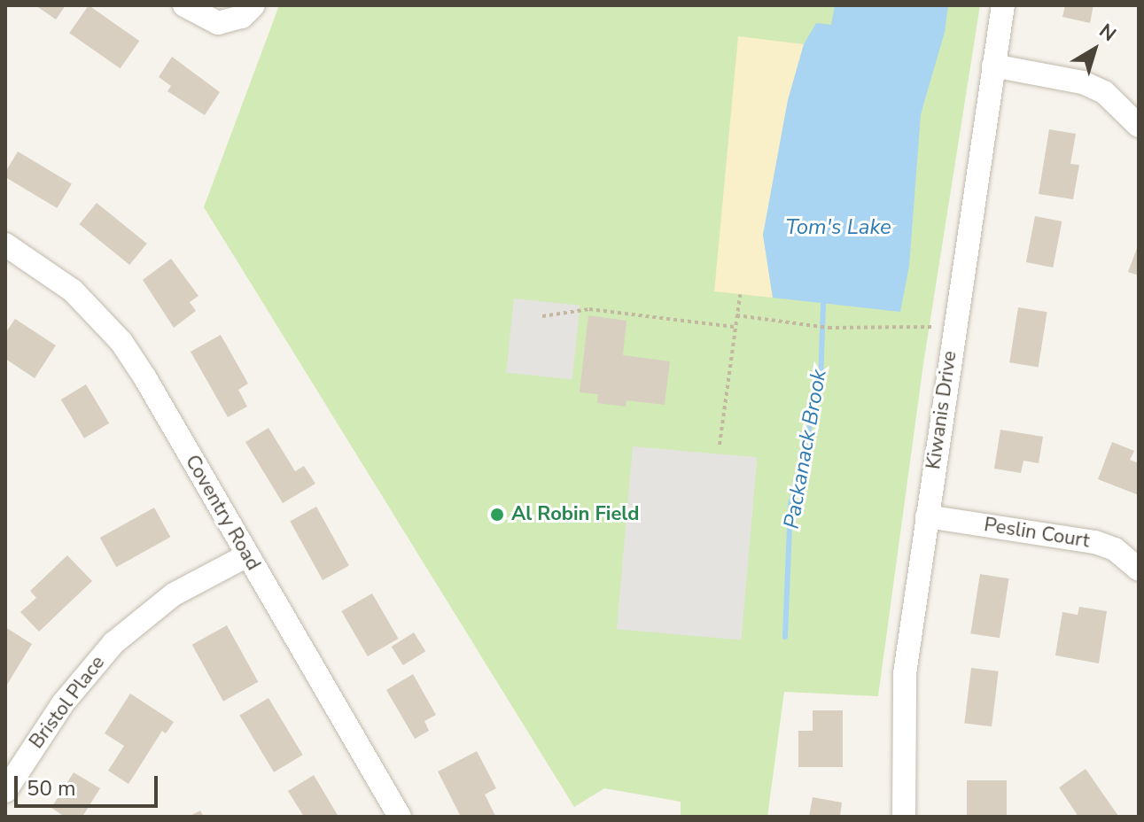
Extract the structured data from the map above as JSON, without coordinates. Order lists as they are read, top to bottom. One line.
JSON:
{"streets":{"street":["Kiwanis Drive","Coventry Road","Peslin Court","Bristol Place"]},"crossings":[["Kiwanis Drive","Peslin Court"],["Coventry Road","Bristol Place"]],"water":["Tom's Lake","Packanack Brook"],"places":["Al Robin Field"],"scale_bar":"50 m","north":"top right"}
